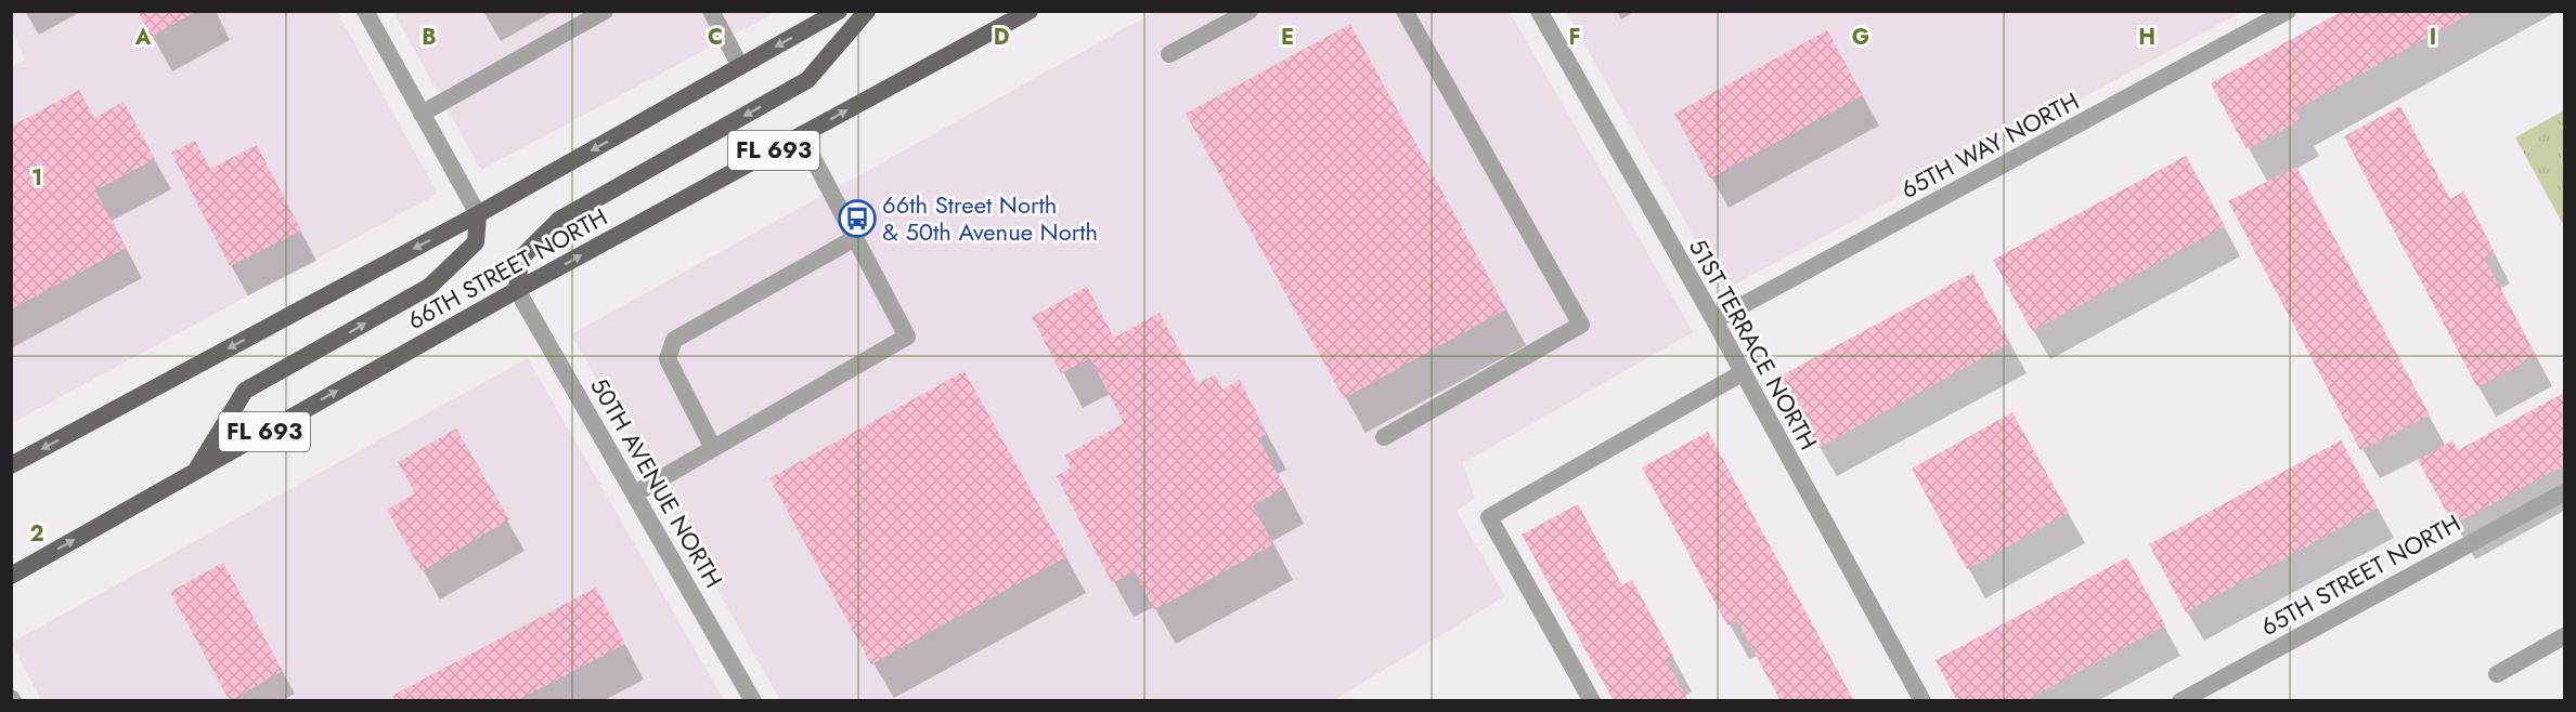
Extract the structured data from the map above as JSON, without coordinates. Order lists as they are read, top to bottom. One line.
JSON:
{"streets":{"main road":["FL 693","66TH STREET NORTH"],"street":["65TH WAY NORTH","51ST TERRACE NORTH","50TH AVENUE NORTH","65TH STREET NORTH"]},"crossings":[["65TH WAY NORTH","51ST TERRACE NORTH"],["66TH STREET NORTH","50TH AVENUE NORTH"]],"places":{"bus stop":["66th Street North & 50th Avenue North"]},"grid":{"columns":["A","B","C","D","E","F","G","H","I"],"rows":["1","2"]}}
